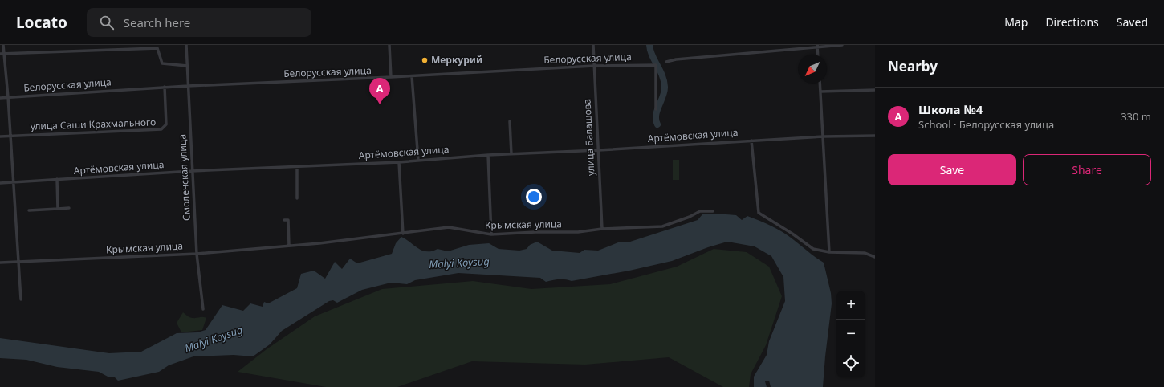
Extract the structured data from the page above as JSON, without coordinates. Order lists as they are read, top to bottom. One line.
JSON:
{"streets":{"street":["Белорусская улица","улица Саши Крахмального","Артёмовская улица","улица Балашова","Смоленская улица","Крымская улица"]},"crossings":[["Белорусская улица","улица Саши Крахмального"],["Белорусская улица","улица Балашова"],["Белорусская улица","Смоленская улица"],["Артёмовская улица","улица Балашова"],["Артёмовская улица","Смоленская улица"],["улица Балашова","Крымская улица"],["Смоленская улица","Крымская улица"]],"water":["Malyi Koysug"],"places":["Меркурий"],"north":"bottom left","page":{"header":"Locato","search":"Search here","nav":["Map","Directions","Saved"],"heading":"Nearby","pins":"A","list":[{"mark":"A","name":"Школа №4","note":"School · Белорусская улица","value":"330 m"}],"buttons":["Save","Share"],"map_buttons":["+","−"]}}
